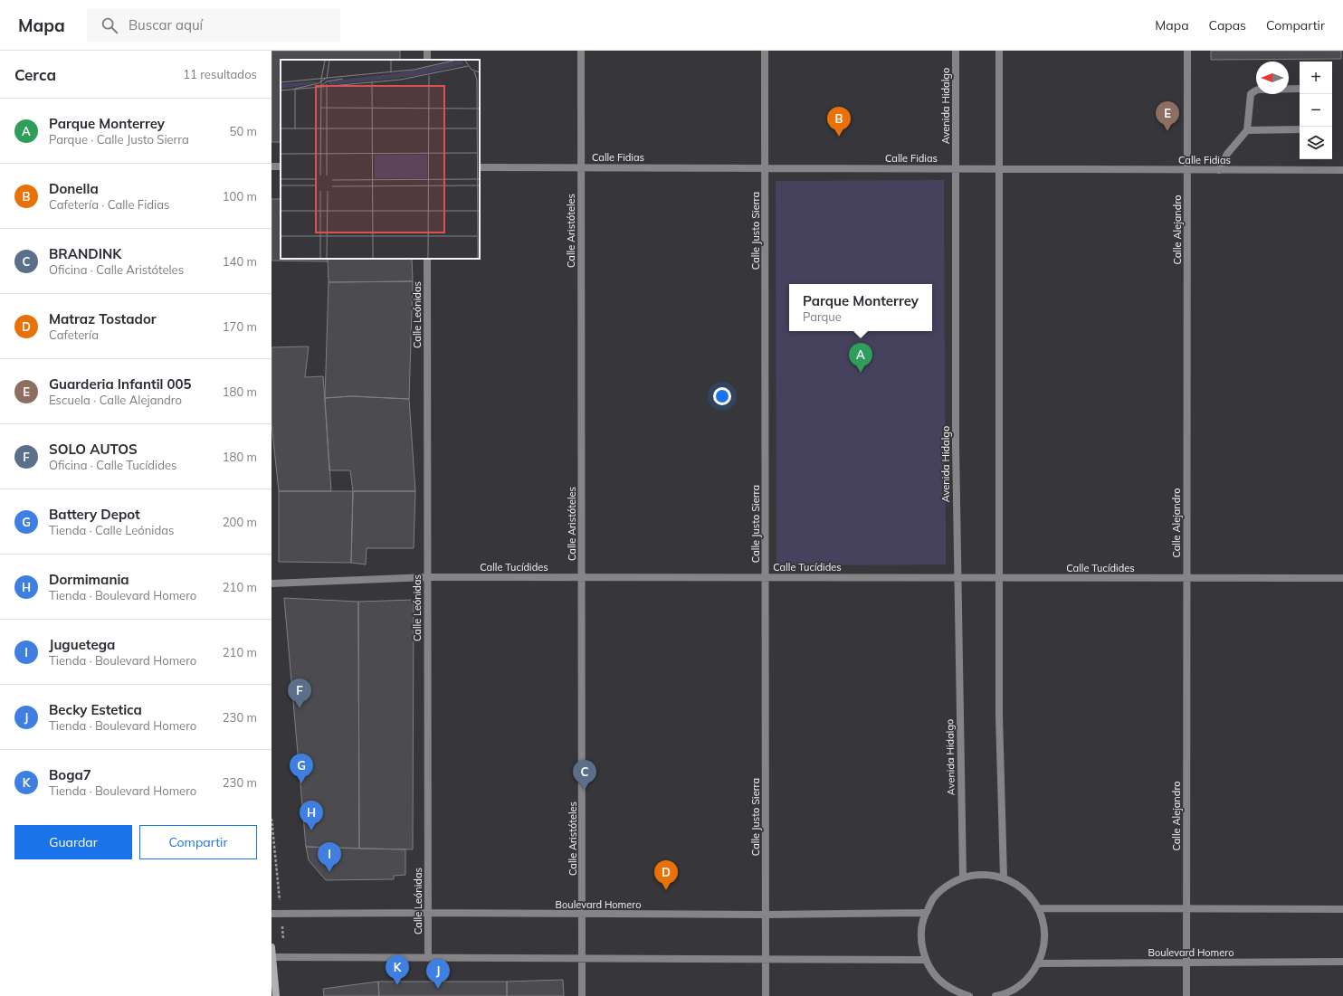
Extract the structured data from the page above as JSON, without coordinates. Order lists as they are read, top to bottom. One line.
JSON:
{"streets":{"street":["Avenida Hidalgo","Calle Fidias","Calle Alejandro","Calle Aristóteles","Calle Justo Sierra","Calle Leónidas","Calle Tucídides","Boulevard Homero"]},"crossings":[["Avenida Hidalgo","Calle Fidias"],["Avenida Hidalgo","Calle Tucídides"],["Calle Fidias","Calle Alejandro"],["Calle Fidias","Calle Aristóteles"],["Calle Fidias","Calle Justo Sierra"],["Calle Alejandro","Calle Tucídides"],["Calle Alejandro","Boulevard Homero"],["Calle Aristóteles","Calle Tucídides"],["Calle Aristóteles","Boulevard Homero"],["Calle Justo Sierra","Calle Tucídides"],["Calle Justo Sierra","Boulevard Homero"],["Calle Leónidas","Calle Tucídides"],["Calle Leónidas","Boulevard Homero"]],"north":"left","page":{"header":"Mapa","search":"Buscar aquí","nav":["Mapa","Capas","Compartir"],"heading":["Cerca","11 resultados"],"map_buttons":["+","−"],"list":[{"mark":"A","name":"Parque Monterrey","note":"Parque · Calle Justo Sierra","value":"50 m"},{"mark":"B","name":"Donella","note":"Cafetería · Calle Fidias","value":"100 m"},{"mark":"C","name":"BRANDINK","note":"Oficina · Calle Aristóteles","value":"140 m"},{"mark":"D","name":"Matraz Tostador","note":"Cafetería","value":"170 m"},{"mark":"E","name":"Guarderia Infantil 005","note":"Escuela · Calle Alejandro","value":"180 m"},{"mark":"F","name":"SOLO AUTOS","note":"Oficina · Calle Tucídides","value":"180 m"},{"mark":"G","name":"Battery Depot","note":"Tienda · Calle Leónidas","value":"200 m"},{"mark":"H","name":"Dormimania","note":"Tienda · Boulevard Homero","value":"210 m"},{"mark":"I","name":"Juguetega","note":"Tienda · Boulevard Homero","value":"210 m"},{"mark":"J","name":"Becky Estetica","note":"Tienda · Boulevard Homero","value":"230 m"},{"mark":"K","name":"Boga7","note":"Tienda · Boulevard Homero","value":"230 m"}],"pins":["E","B","A","F","G","C","H","I","D","K","J"],"popup":["Parque Monterrey","Parque"],"buttons":["Guardar","Compartir"]}}
